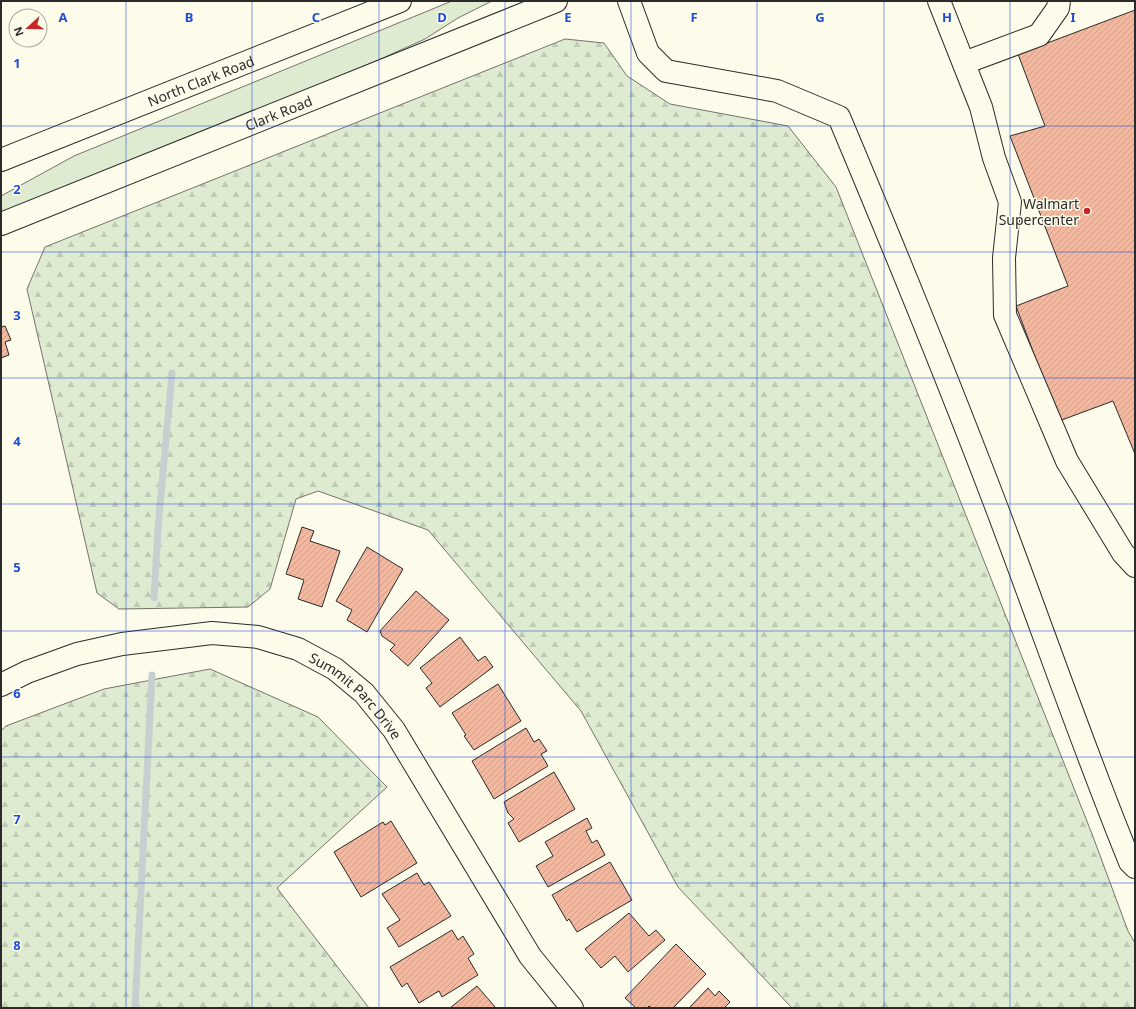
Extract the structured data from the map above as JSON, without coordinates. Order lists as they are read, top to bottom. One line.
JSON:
{"streets":{"main road":["North Clark Road","Clark Road","Summit Parc Drive"]},"places":["Walmart Supercenter"],"north":"left","grid":{"columns":["A","B","C","D","E","F","G","H","I"],"rows":["1","2","3","4","5","6","7","8"]}}
